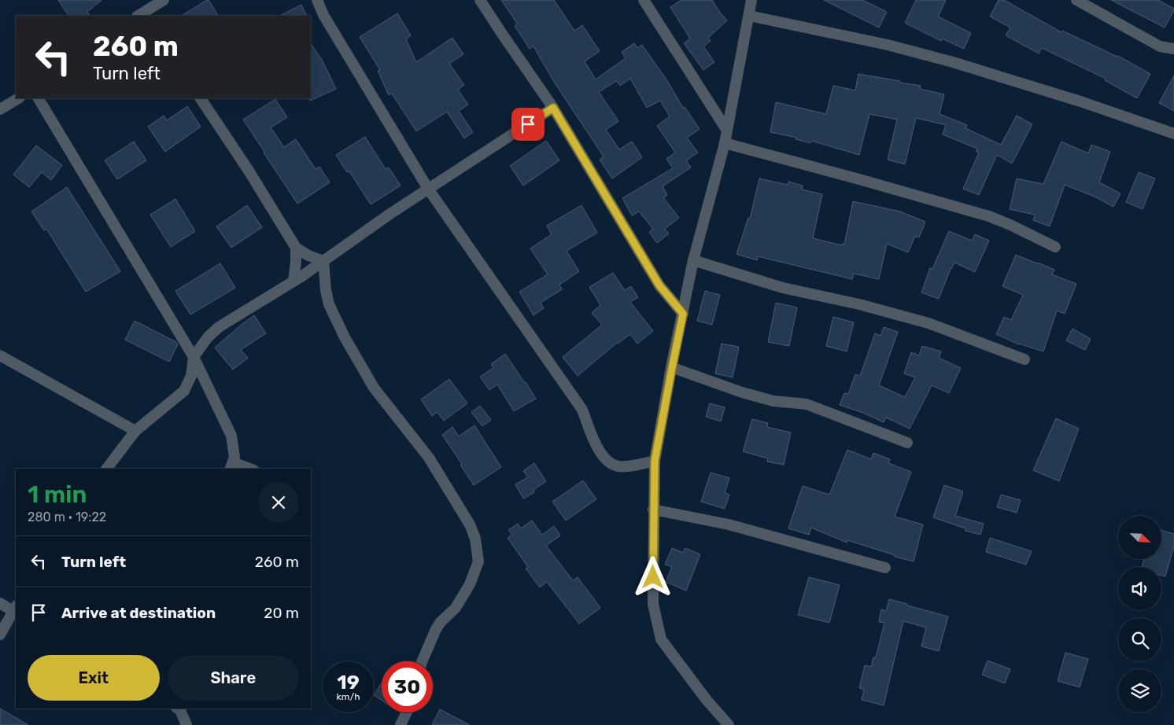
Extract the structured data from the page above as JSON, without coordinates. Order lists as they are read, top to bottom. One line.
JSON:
{"north":"bottom right","page":{"turn":["260 m","Turn left"],"heading":["1 min","280 m · 19:22"],"list":[{"name":"Turn left","value":"260 m"},{"name":"Arrive at destination","value":"20 m"}],"buttons":["Exit","Share"],"speed":"19 km/h","limit":"30"}}
